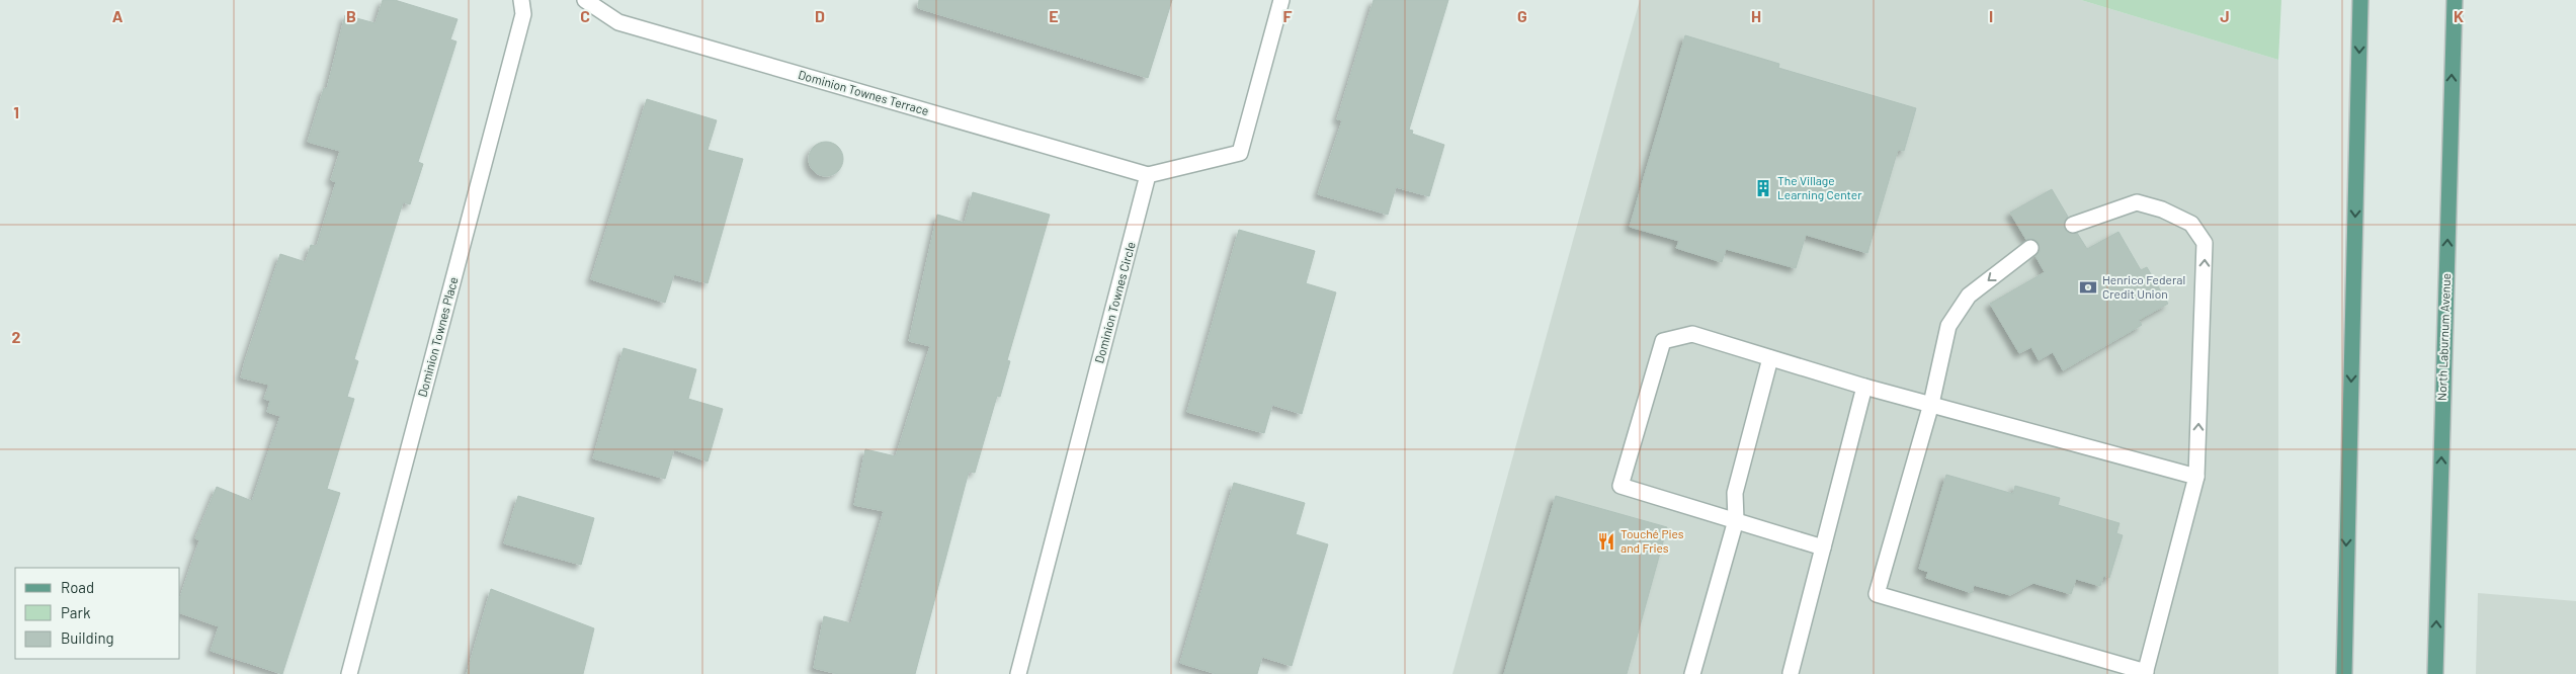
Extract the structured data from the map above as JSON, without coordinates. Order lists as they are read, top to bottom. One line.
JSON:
{"streets":{"main road":["North Laburnum Avenue"],"street":["Dominion Townes Terrace","Dominion Townes Circle","Dominion Townes Place"]},"crossings":[["Dominion Townes Terrace","Dominion Townes Circle"]],"places":{"building":["The Village Learning Center"],"bank":["Henrico Federal Credit Union"],"restaurant":["Touché Pies and Fries"]},"legend":["Road","Park","Building"],"grid":{"columns":["A","B","C","D","E","F","G","H","I","J","K"],"rows":["1","2"]}}
